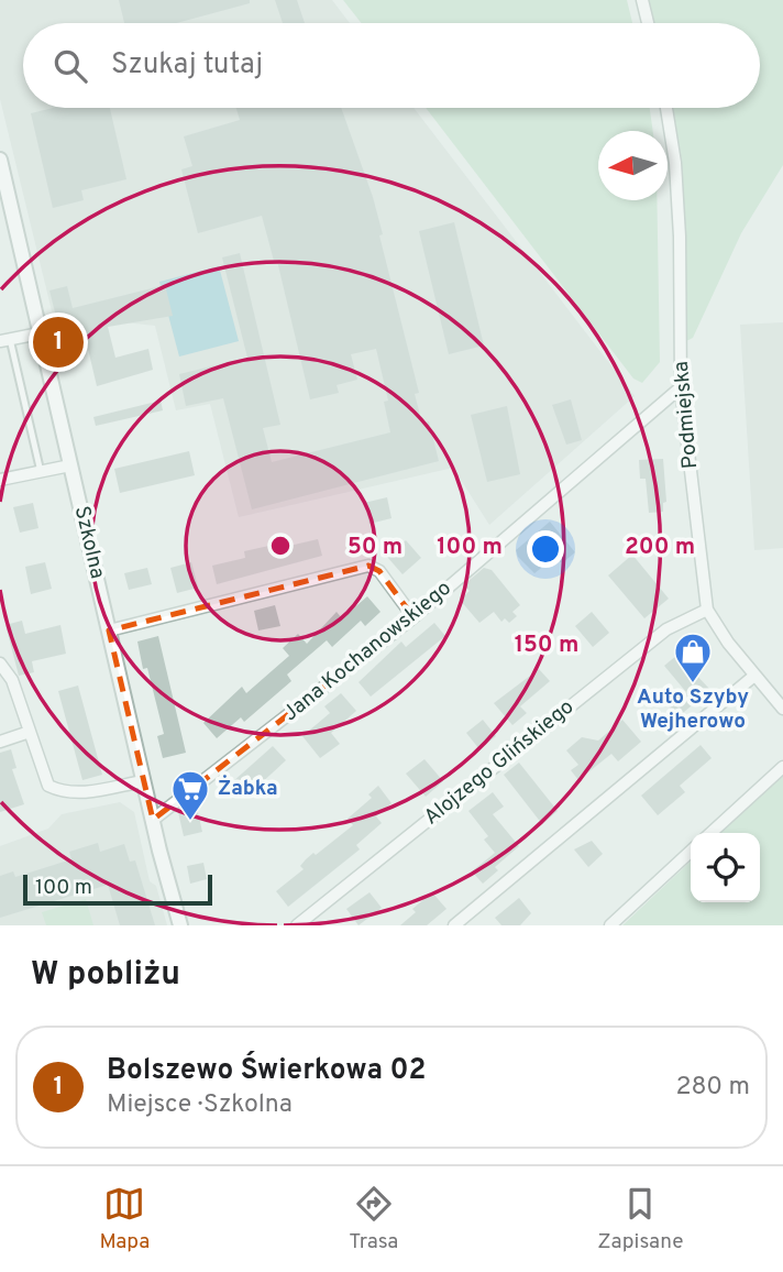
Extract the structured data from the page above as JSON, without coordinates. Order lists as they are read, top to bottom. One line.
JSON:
{"streets":{"street":["Podmiejska","Szkolna","Jana Kochanowskiego","Alojzego Glińskiego"]},"crossings":[["Podmiejska","Jana Kochanowskiego"],["Podmiejska","Alojzego Glińskiego"],["Szkolna","Jana Kochanowskiego"]],"places":{"shop":["Auto Szyby Wejherowo"],"supermarket":["Żabka"]},"scale_bar":"100 m","north":"left","page":{"search":"Szukaj tutaj","pins":"1","scale":"100 m","heading":"W pobliżu","list":[{"mark":"1","name":"Bolszewo Świerkowa 02","note":"Miejsce · Szkolna","value":"280 m"}],"nav":["Mapa","Trasa","Zapisane"]},"rings":["50 m","100 m","200 m","150 m"]}
